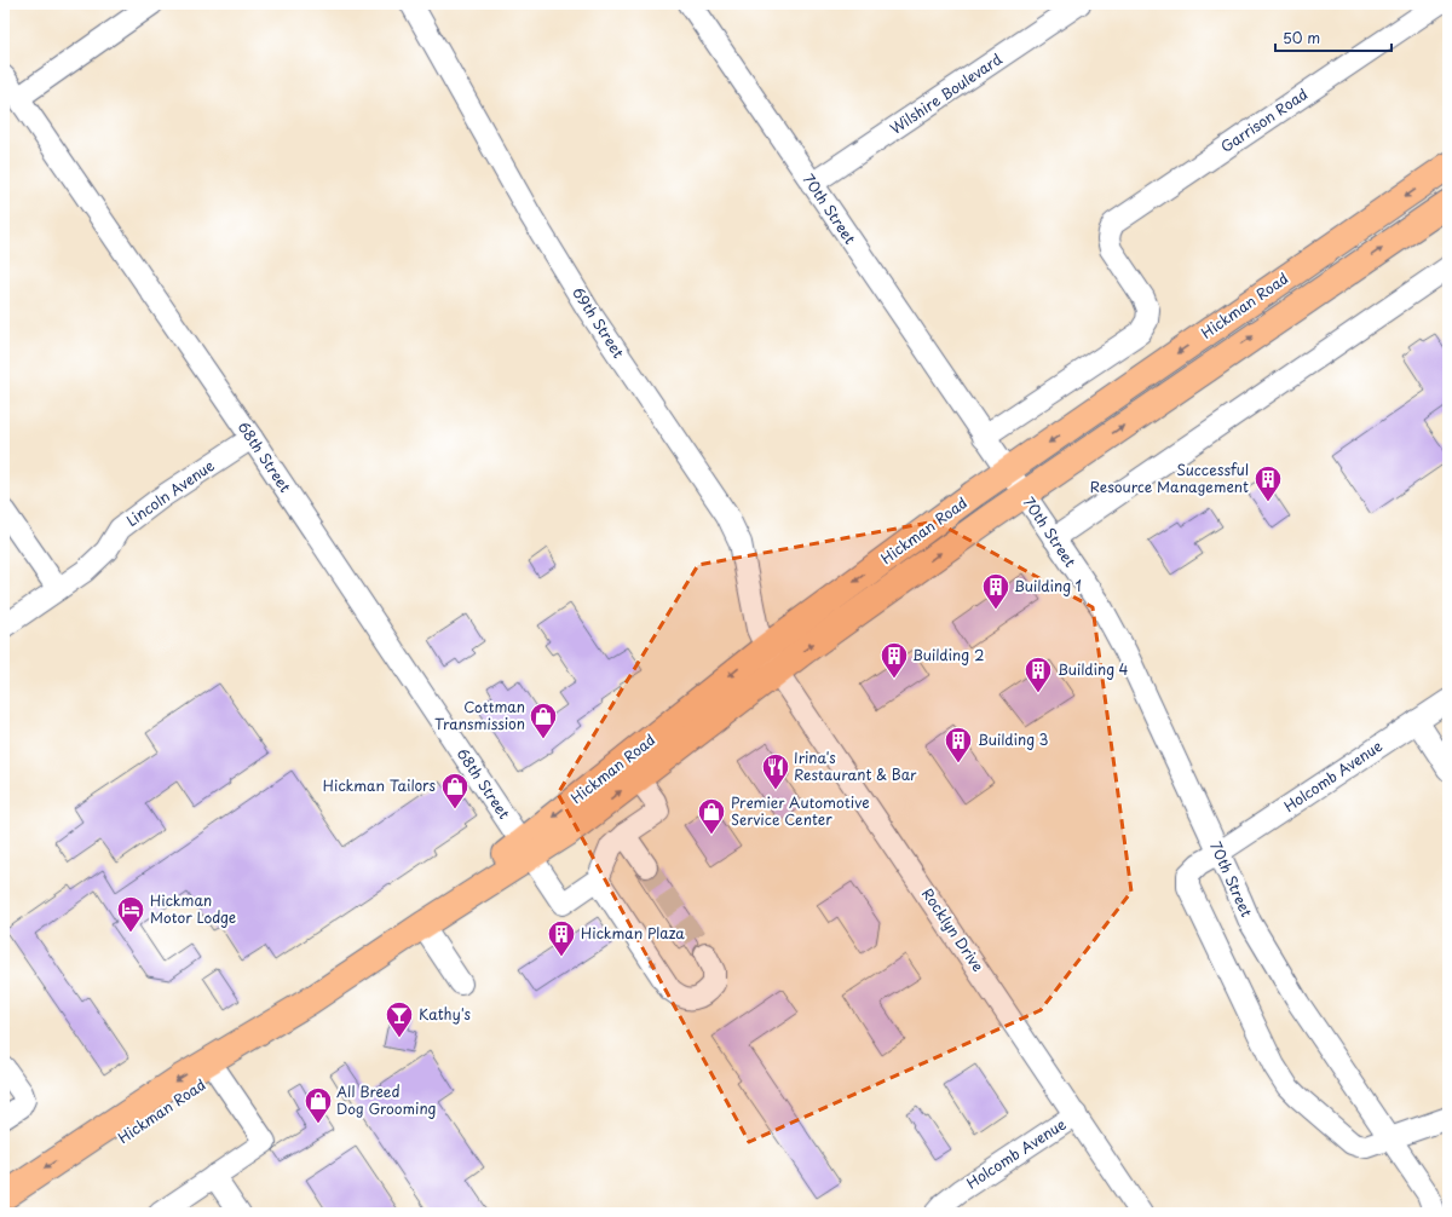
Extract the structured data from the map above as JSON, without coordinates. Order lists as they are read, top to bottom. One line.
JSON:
{"streets":{"main road":["Hickman Road"],"street":["Wilshire Boulevard","Garrison Road","70th Street","69th Street","68th Street","Lincoln Avenue","Holcomb Avenue","Rocklyn Drive"]},"crossings":[["Wilshire Boulevard","70th Street"],["Garrison Road","70th Street"],["70th Street","Hickman Road"],["70th Street","Holcomb Avenue"],["Hickman Road","69th Street"],["Hickman Road","68th Street"],["Hickman Road","Rocklyn Drive"],["69th Street","Rocklyn Drive"],["68th Street","Lincoln Avenue"],["Holcomb Avenue","Rocklyn Drive"]],"places":{"building":["Successful Resource Management","Building 1","Building 2","Building 4","Building 3","Hickman Plaza"],"shop":["Cottman Transmission","Hickman Tailors","Premier Automotive Service Center","All Breed Dog Grooming"],"restaurant":["Irina's Restaurant & Bar"],"hotel":["Hickman Motor Lodge"],"bar":["Kathy's"]},"scale_bar":"50 m"}
